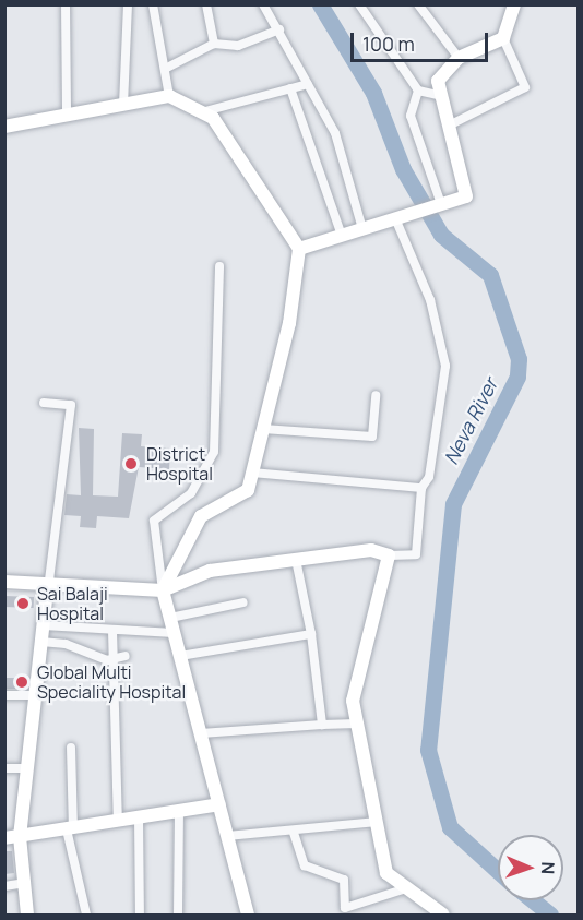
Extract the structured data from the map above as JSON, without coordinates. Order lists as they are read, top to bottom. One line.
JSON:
{"water":["Neva River"],"places":["District Hospital","Sai Balaji Hospital","Global Multi Speciality Hospital"],"scale_bar":"100 m","north":"right"}
